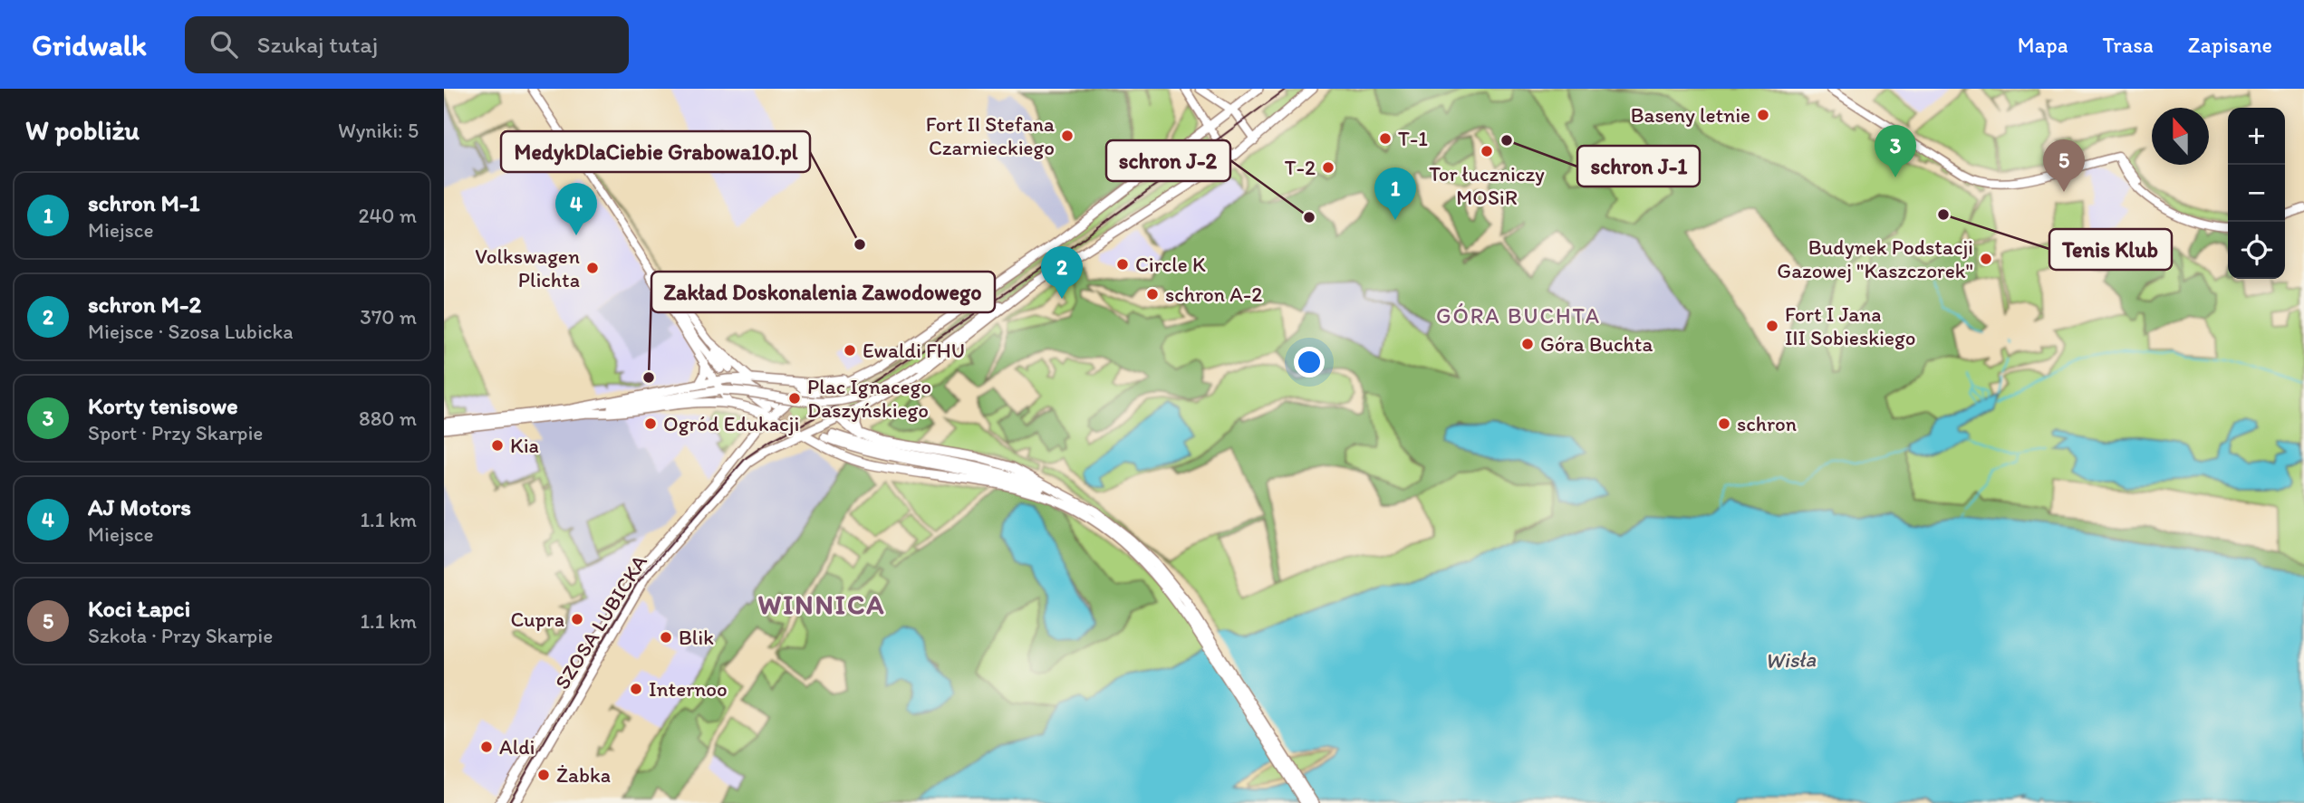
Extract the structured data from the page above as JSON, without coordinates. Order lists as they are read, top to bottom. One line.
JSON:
{"streets":{"main road":["SZOSA LUBICKA"]},"districts":["GÓRA BUCHTA","WINNICA"],"water":["Wisła"],"places":["Baseny letnie","Fort II Stefana Czarnieckiego","T-1","schron J-1","Tor łuczniczy MOSiR","T-2","Tenis Klub","schron J-2","MedykDlaCiebie Grabowa10.pl","Budynek Podstacji Gazowej \"Kaszczorek\"","Circle K","Volkswagen Plichta","schron A-2","Fort I Jana III Sobieskiego","Góra Buchta","Ewaldi FHU","Zakład Doskonalenia Zawodowego","Plac Ignacego Daszyńskiego","Ogród Edukacji","schron","Kia","Cupra","Blik","Internoo","Aldi","Żabka"],"north":"top","page":{"header":"Gridwalk","search":"Szukaj tutaj","nav":["Mapa","Trasa","Zapisane"],"heading":["W pobliżu","Wyniki: 5"],"map_buttons":["+","−"],"pins":["3","5","1","4","2"],"list":[{"mark":"1","name":"schron M-1","note":"Miejsce","value":"240 m"},{"mark":"2","name":"schron M-2","note":"Miejsce · Szosa Lubicka","value":"370 m"},{"mark":"3","name":"Korty tenisowe","note":"Sport · Przy Skarpie","value":"880 m"},{"mark":"4","name":"AJ Motors","note":"Miejsce","value":"1.1 km"},{"mark":"5","name":"Koci Łapci","note":"Szkoła · Przy Skarpie","value":"1.1 km"}]}}
